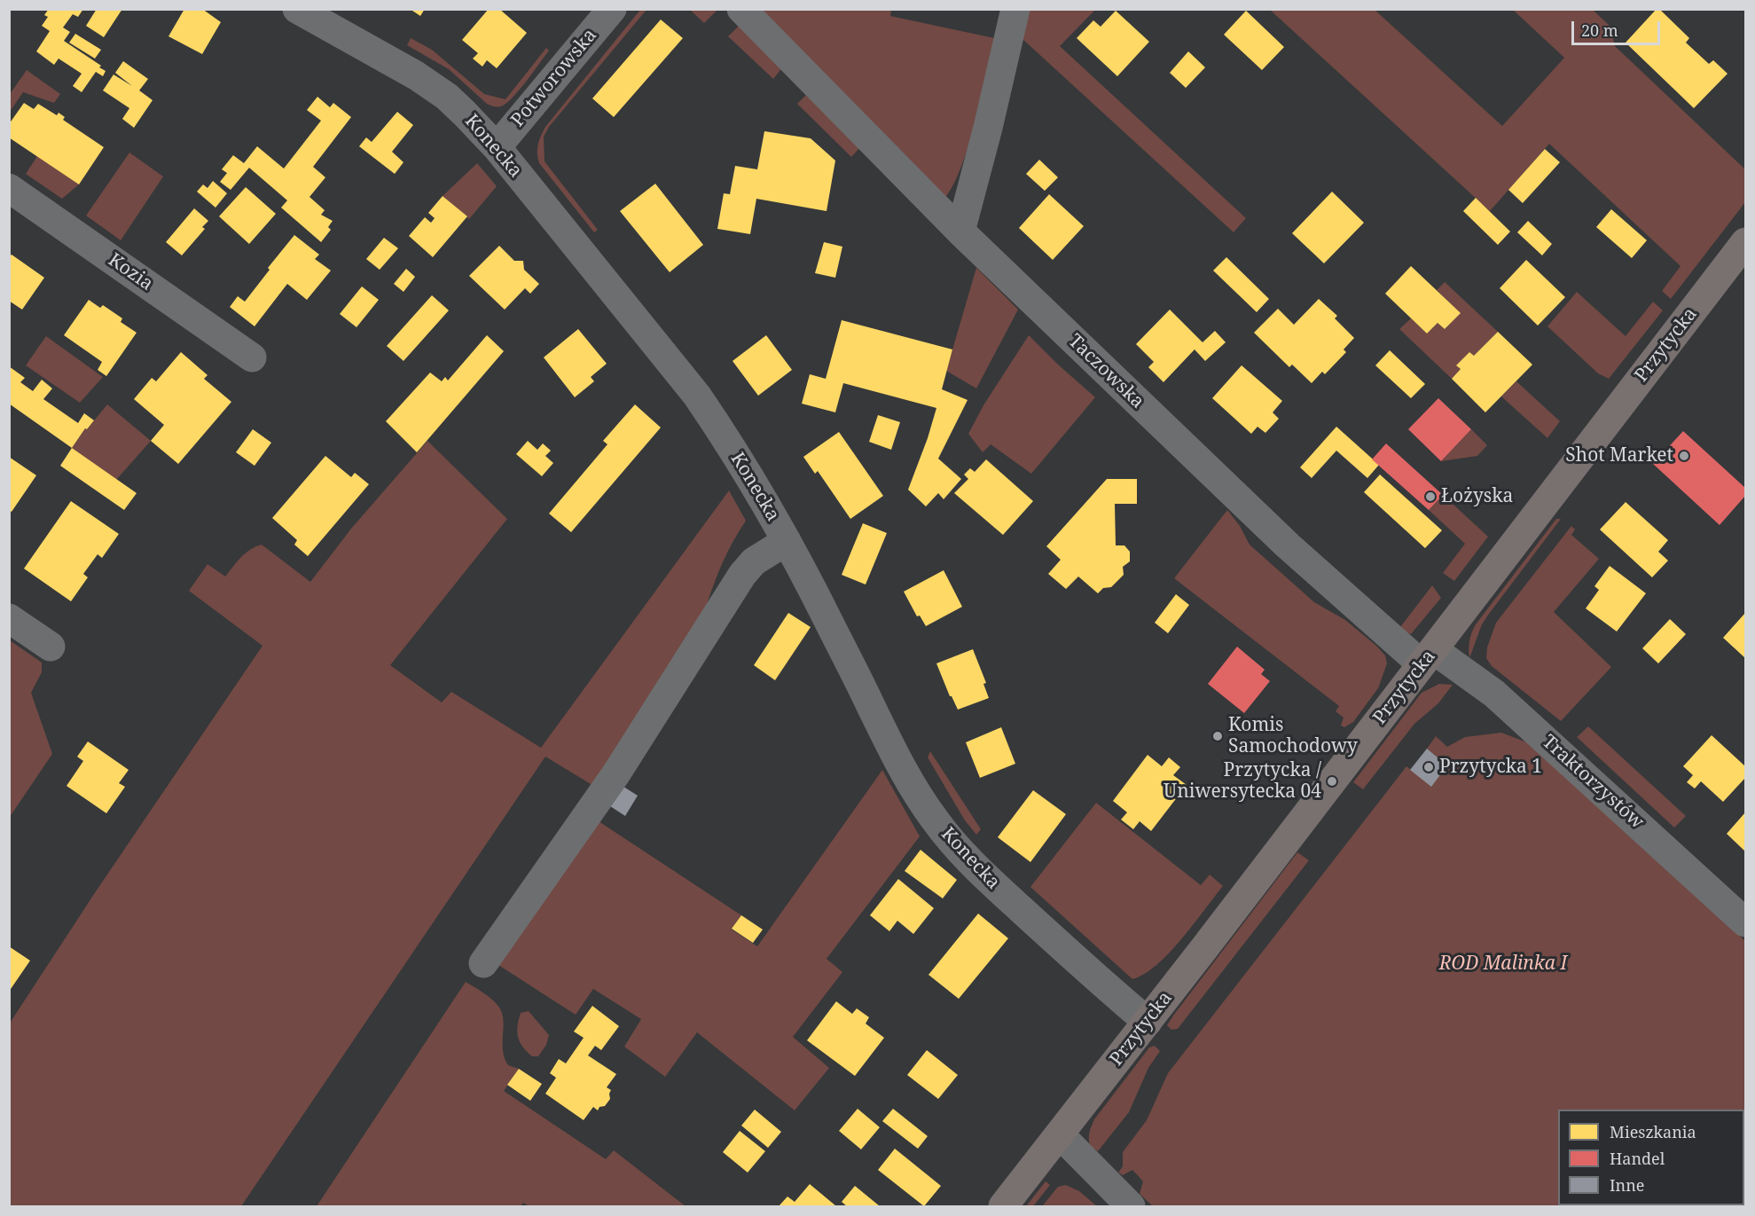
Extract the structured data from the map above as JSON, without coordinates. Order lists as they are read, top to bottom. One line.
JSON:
{"streets":{"main road":["Przytycka"],"street":["Potworowska","Konecka","Kozia","Taczowska","Traktorzystów"]},"crossings":[["Potworowska","Konecka"],["Konecka","Przytycka"],["Przytycka","Taczowska"],["Przytycka","Traktorzystów"],["Taczowska","Traktorzystów"]],"parks":["ROD Malinka I"],"places":["Shot Market","Łożyska","Komis Samochodowy","Przytycka 1","Przytycka / Uniwersytecka 04"],"legend":["Mieszkania","Handel","Inne"],"scale_bar":"20 m"}
